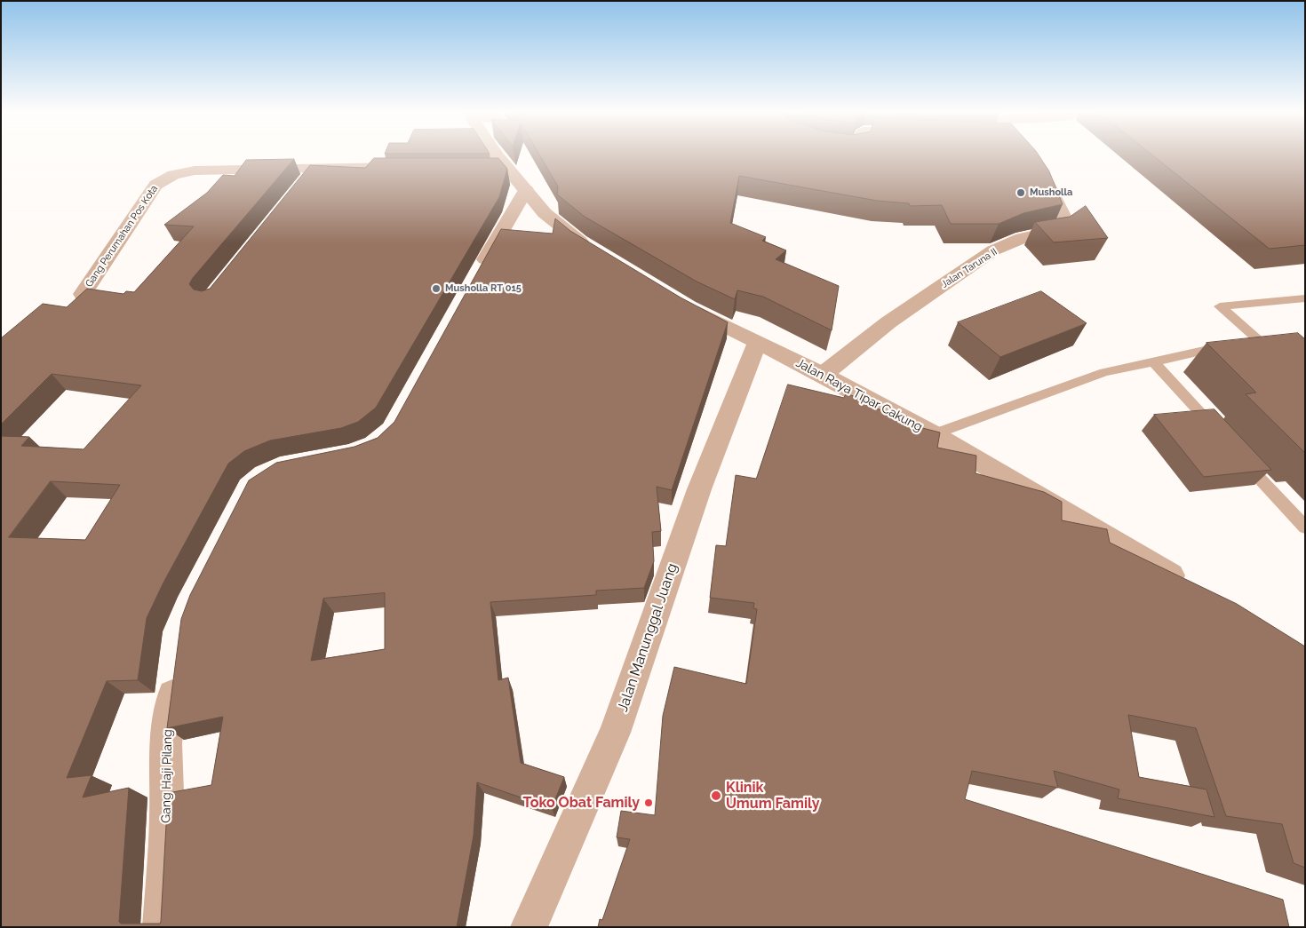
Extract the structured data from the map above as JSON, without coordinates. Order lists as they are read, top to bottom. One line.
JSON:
{"streets":{"street":["Gang Perumahan Pos Kota","Jalan Taruna II","Jalan Raya Tipar Cakung","Jalan Manunggal Juang","Gang Haji Pilang"]},"crossings":[["Jalan Taruna II","Jalan Raya Tipar Cakung"],["Jalan Raya Tipar Cakung","Jalan Manunggal Juang"]],"places":["Musholla","Musholla RT 015","Klinik Umum Family","Toko Obat Family"]}
